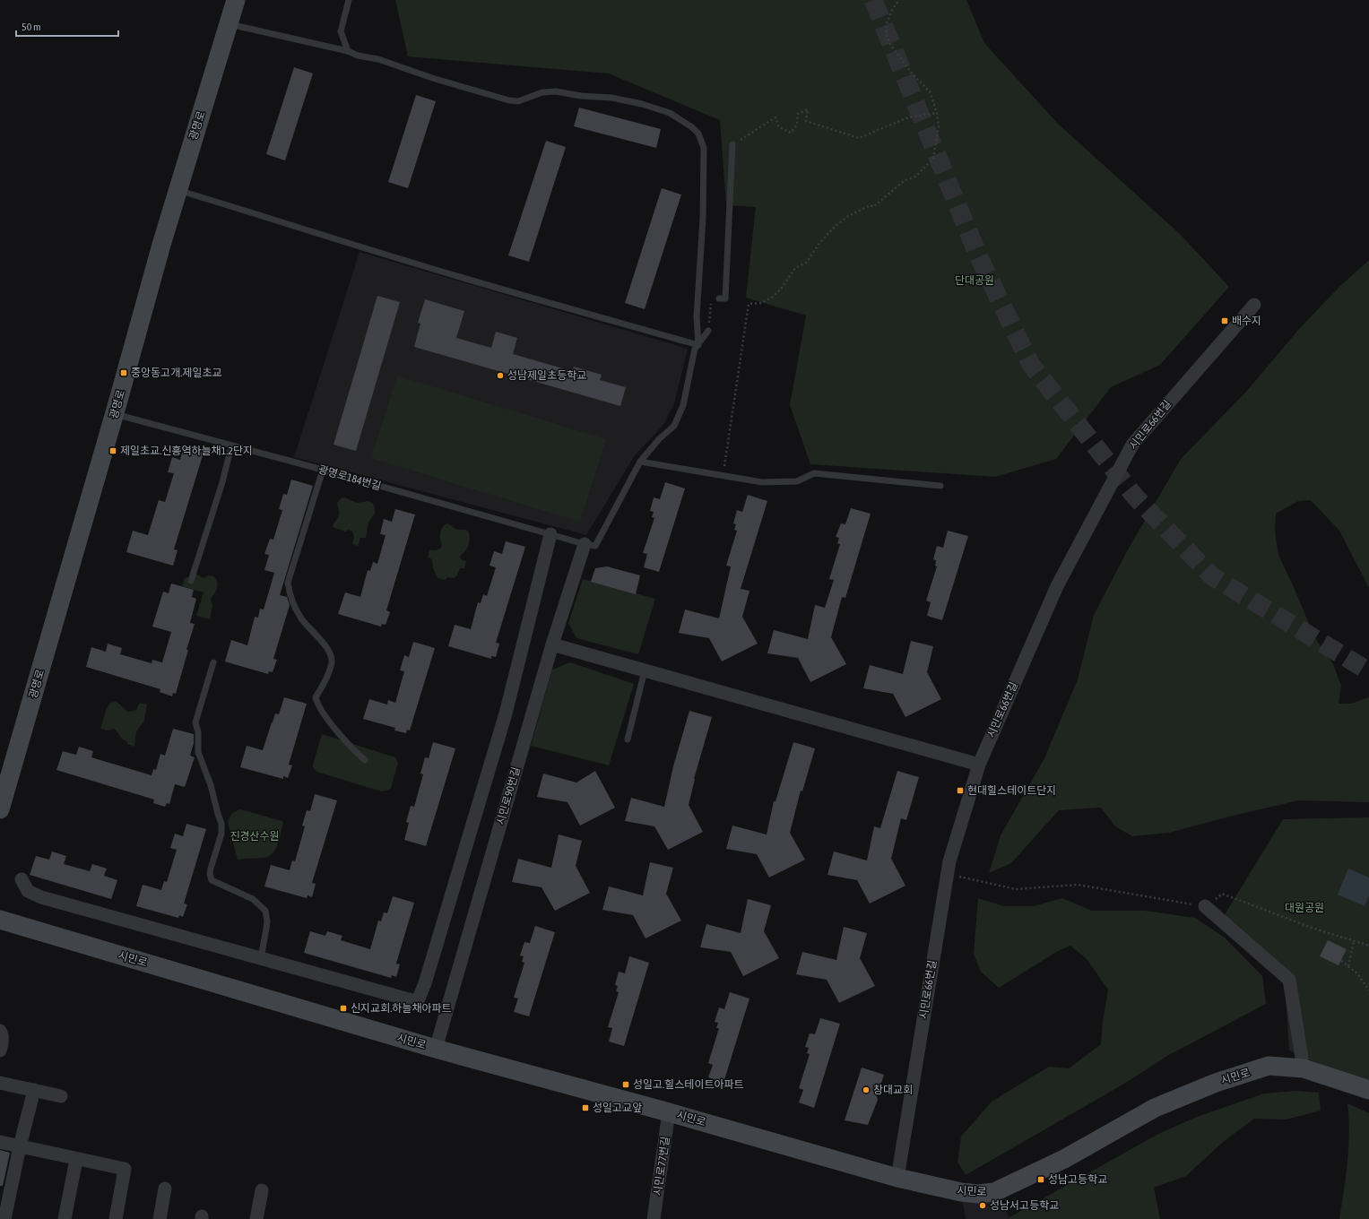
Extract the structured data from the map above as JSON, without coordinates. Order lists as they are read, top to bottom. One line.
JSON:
{"streets":{"main road":["광명로","시민로"],"street":["시민로66번길","시민로90번길","시민로77번길"],"lane":["광명로184번길"]},"crossings":[["광명로","광명로184번길"],["시민로66번길","시민로"],["광명로184번길","시민로90번길"],["시민로90번길","시민로"],["시민로","시민로77번길"]],"parks":["단대공원","진경산수원","대원공원"],"places":{"transit":["배수지","중앙동고개.제일초교","제일초교.신흥역하늘채1.2단지","현대힐스테이트단지","신지교회.하늘채아파트","성일고.힐스테이트아파트","성일고교앞","성남고등학교"],"other":["성남제일초등학교","창대교회","성남서고등학교"]},"scale_bar":"50 m"}
